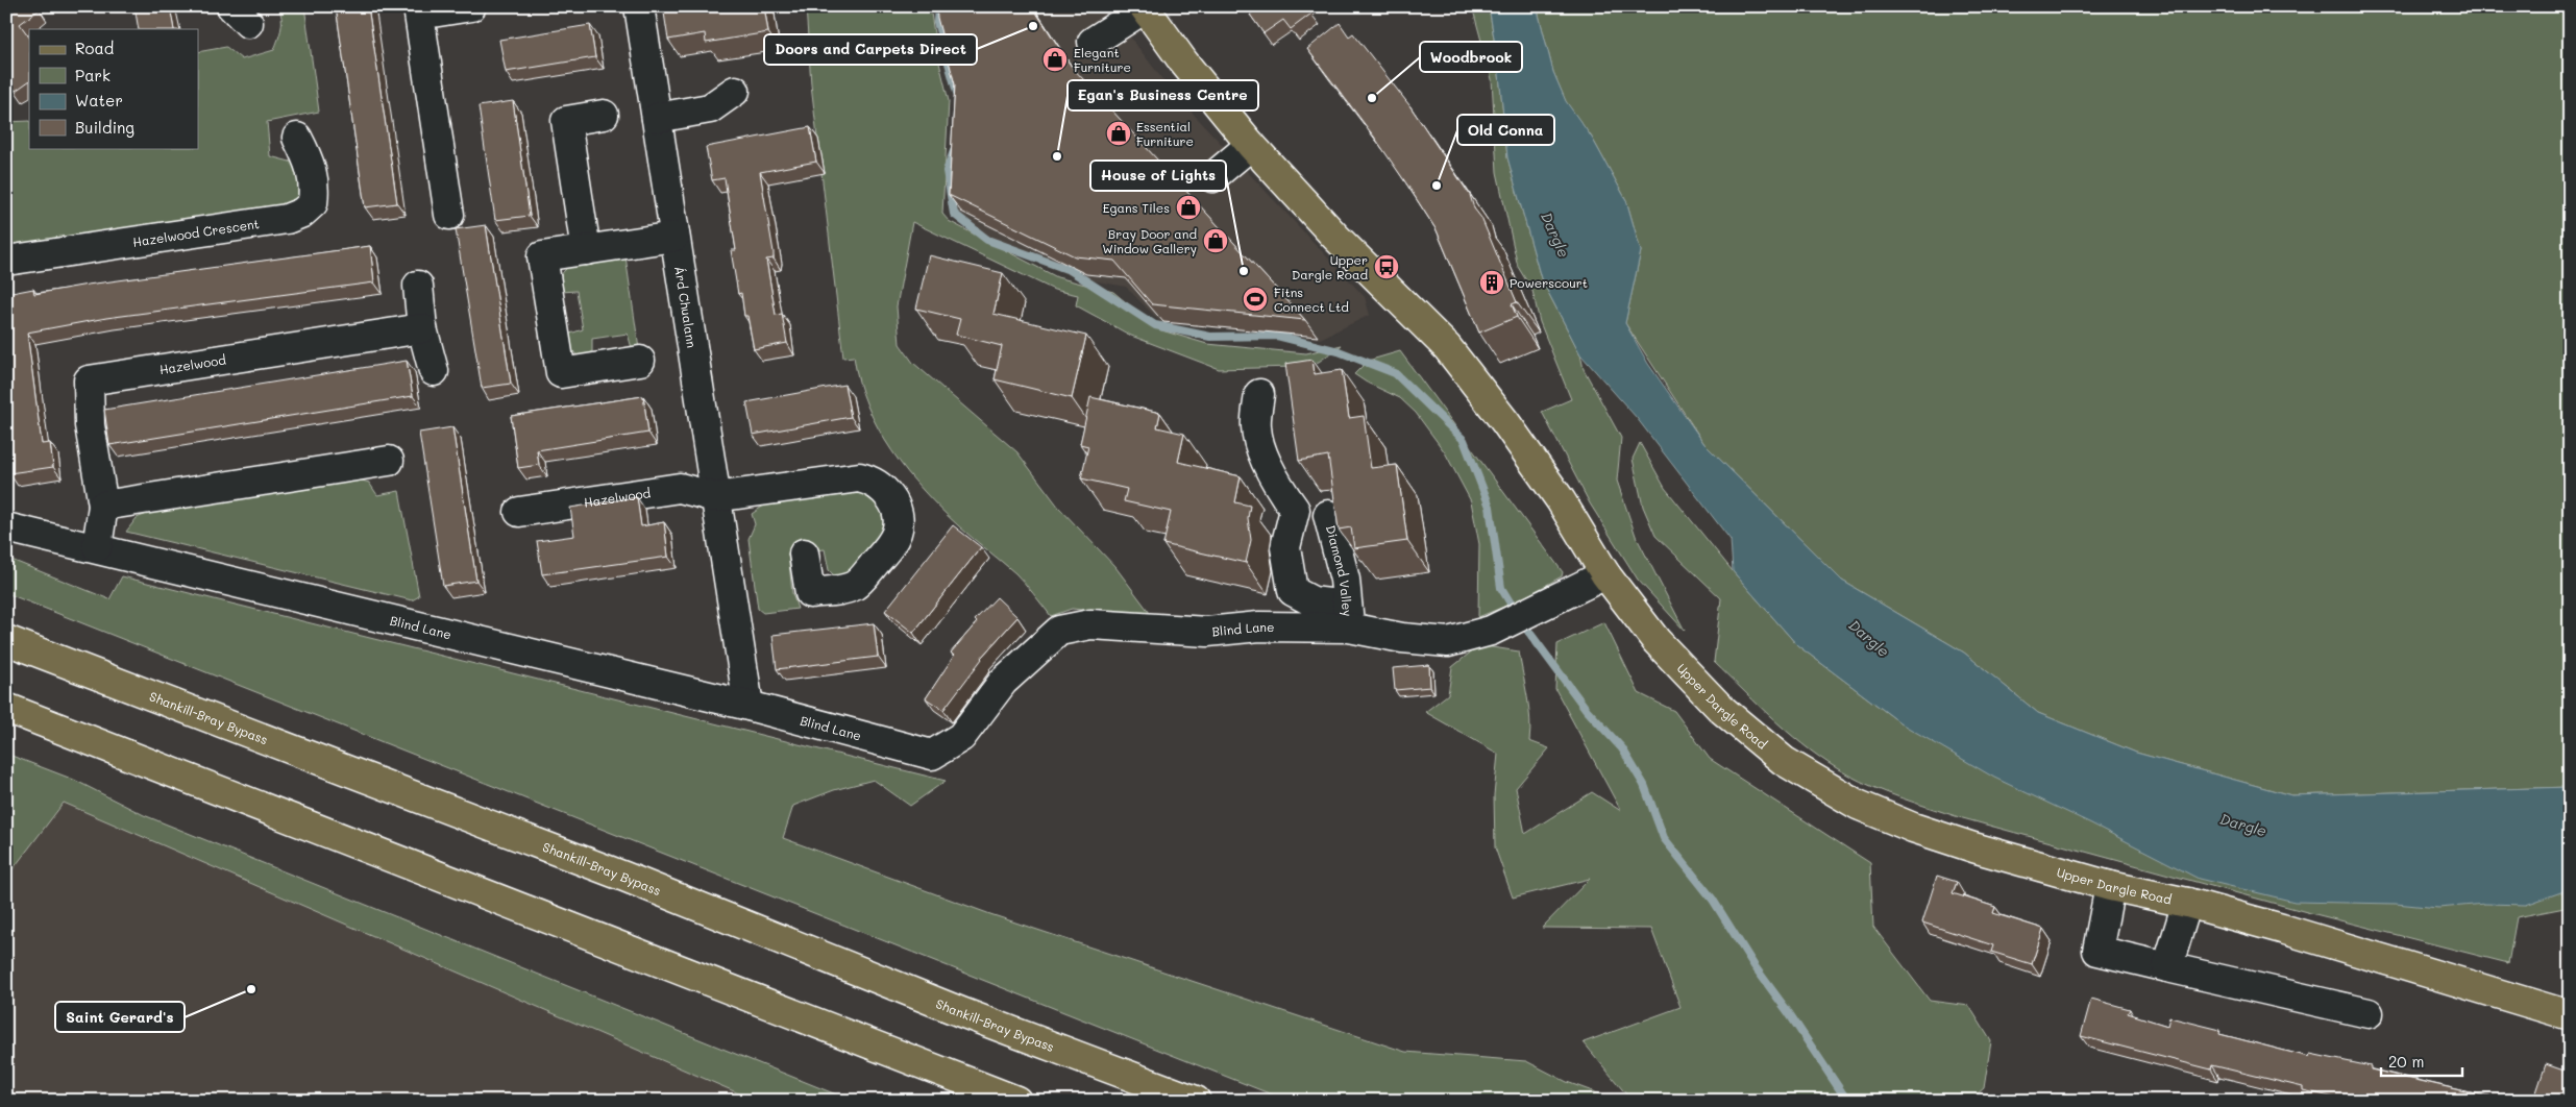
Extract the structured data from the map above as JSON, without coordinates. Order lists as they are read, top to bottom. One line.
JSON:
{"streets":{"main road":["Upper Dargle Road","Shankill-Bray Bypass"],"street":["Hazelwood Crescent","Árd Chualann","Hazelwood","Diamond Valley","Blind Lane"]},"crossings":[["Árd Chualann","Hazelwood"],["Árd Chualann","Blind Lane"],["Hazelwood","Blind Lane"],["Diamond Valley","Blind Lane"],["Blind Lane","Upper Dargle Road"]],"water":["Dargle"],"places":{"other":["Doors and Carpets Direct","Woodbrook","Egan's Business Centre","Old Conna","House of Lights","Saint Gerard's"],"shop":["Elegant Furniture","Essential Furniture","Egans Tiles","Bray Door and Window Gallery"],"bus stop":["Upper Dargle Road"],"building":["Powerscourt"],"sports":["Fitns Connect Ltd"]},"legend":["Road","Park","Water","Building"],"scale_bar":"20 m"}
